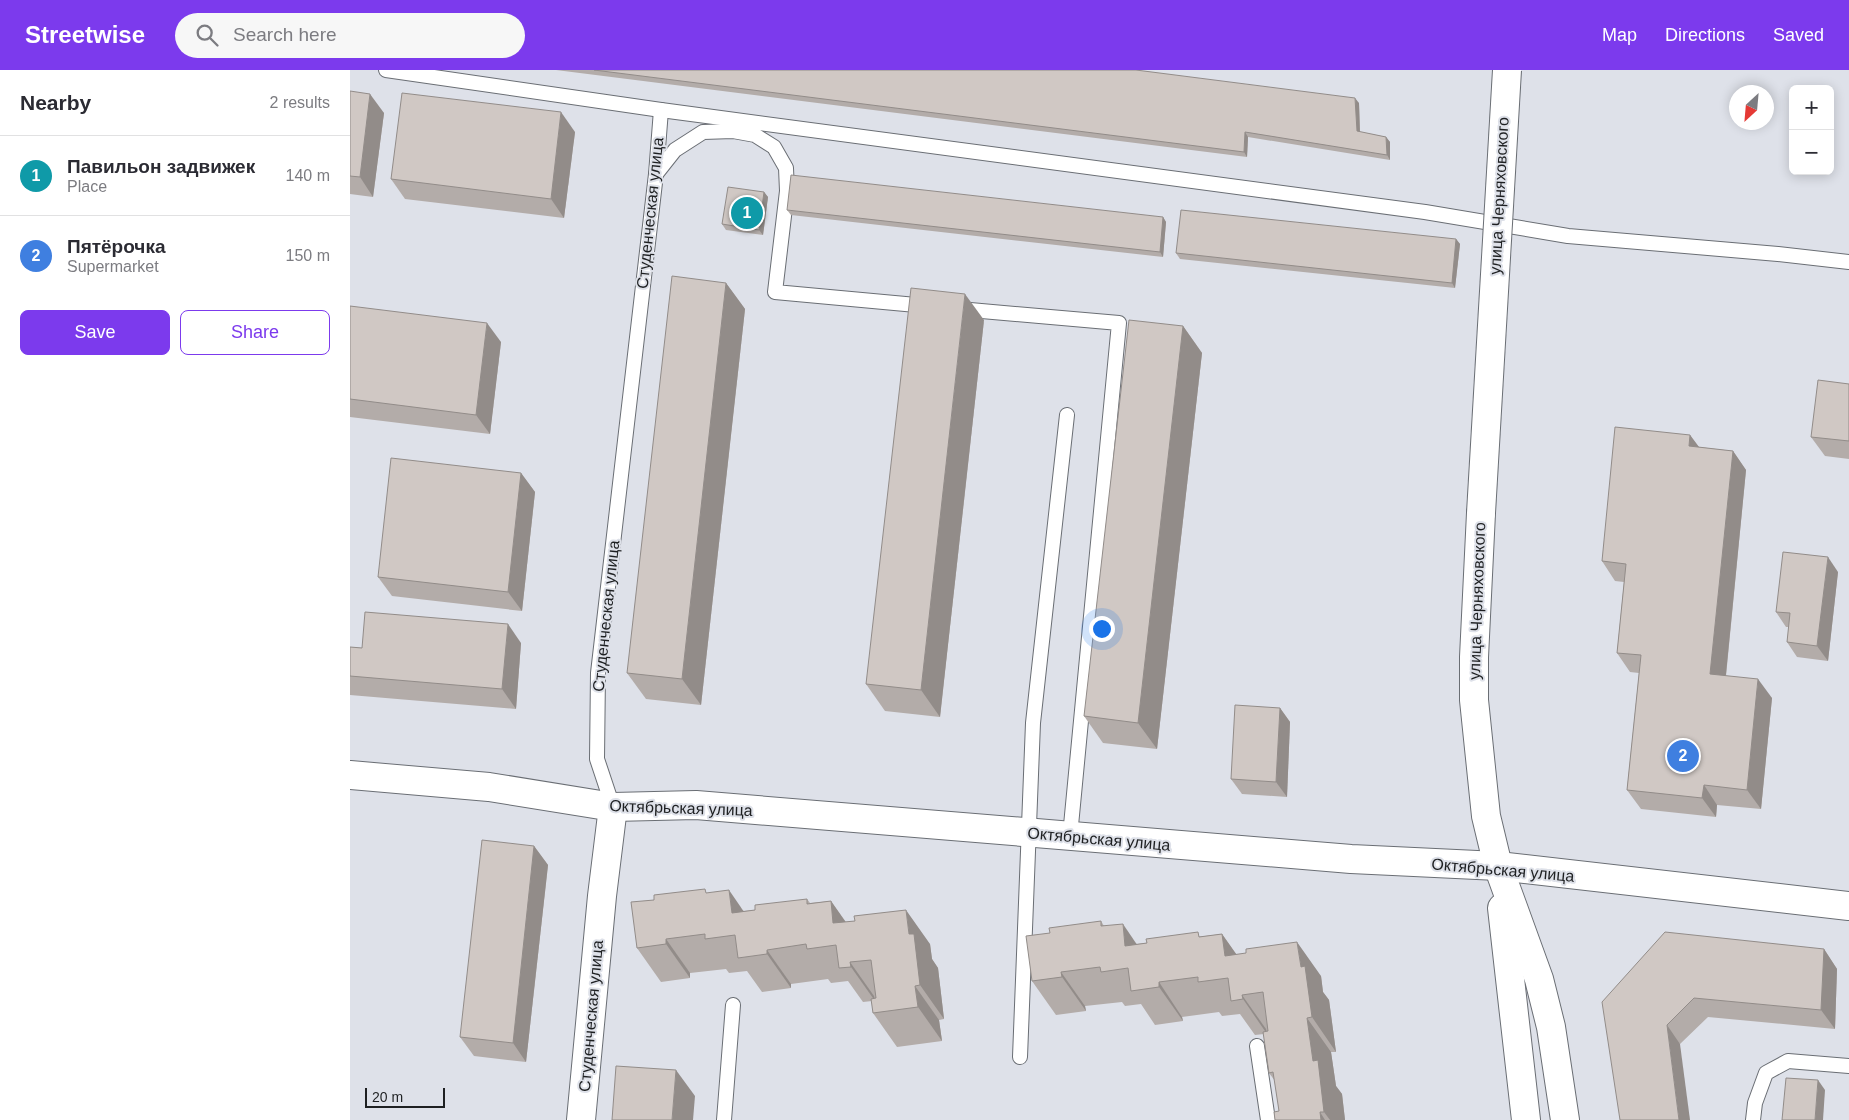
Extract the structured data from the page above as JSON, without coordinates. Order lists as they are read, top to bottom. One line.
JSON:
{"streets":{"street":["улица Черняховского","Студенческая улица","Октябрьская улица"]},"crossings":[["улица Черняховского","Октябрьская улица"],["Студенческая улица","Октябрьская улица"]],"scale_bar":"20 m","north":"bottom left","page":{"header":"Streetwise","search":"Search here","nav":["Map","Directions","Saved"],"heading":["Nearby","2 results"],"map_buttons":["+","−"],"list":[{"mark":"1","name":"Павильон задвижек","note":"Place","value":"140 m"},{"mark":"2","name":"Пятёрочка","note":"Supermarket","value":"150 m"}],"pins":["1","2"],"buttons":["Save","Share"],"scale":"20 m"}}
